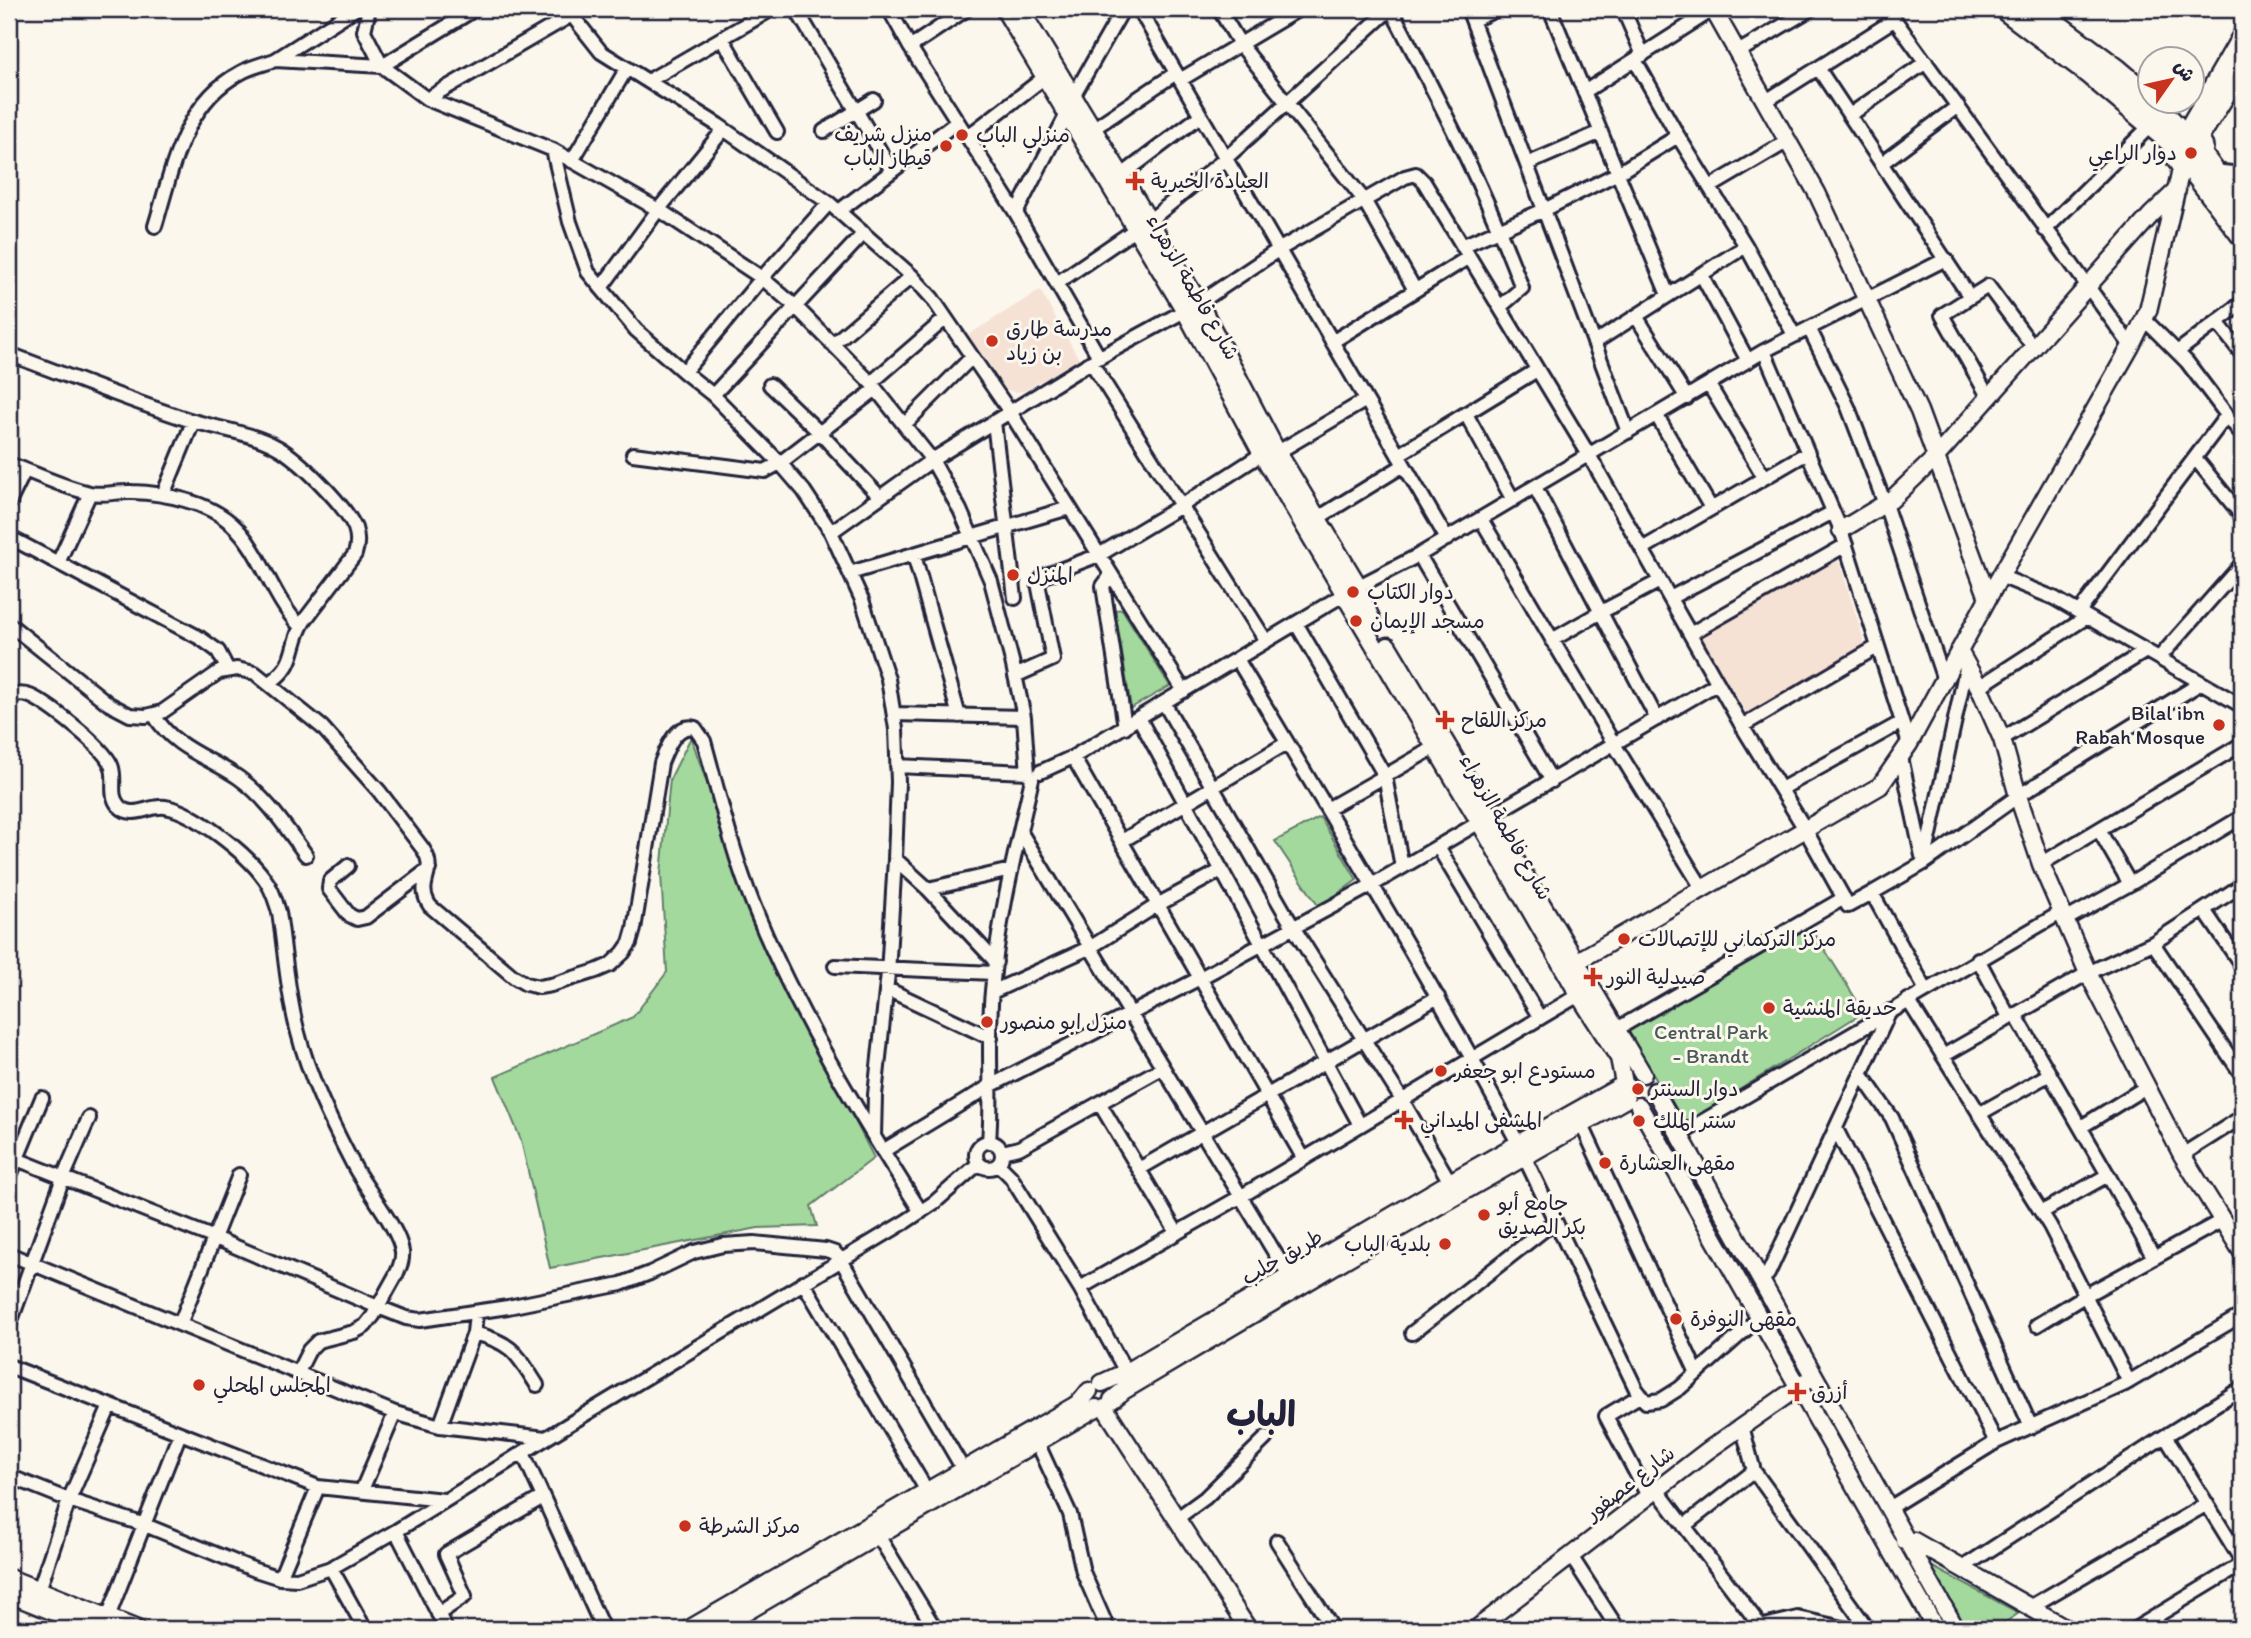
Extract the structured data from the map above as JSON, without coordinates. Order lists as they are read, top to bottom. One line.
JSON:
{"streets":{"main road":["شارع فاطمة الزهراء","طريق حلب","شارع عصفور"]},"crossings":[["شارع فاطمة الزهراء","شارع عصفور"]],"districts":["الباب"],"parks":["Central Park - Brandt"],"places":{"other":["منزلي الباب","منزل شريف قيطاز الباب","دوار الراعي","مدرسة طارق بن زياد","المنزل","دوار الكتاب","مسجد الإيمان","Bilal ibn Rabah Mosque","مركز التركماني للإتصالات","حديقة المنشية","منزل ابو منصور","مستودع ابو جعفر","دوار السنتر","سنتر الملك","مقهى العشارة","جامع أبو بكر الصديق","بلدية الباب","مقهى النوفرة","المجلس المحلي","مركز الشرطة"],"health":["العيادة الخيرية","مركز اللقاح","صيدلية النور","المشفى الميداني","أزرق"]},"north":"top right"}
